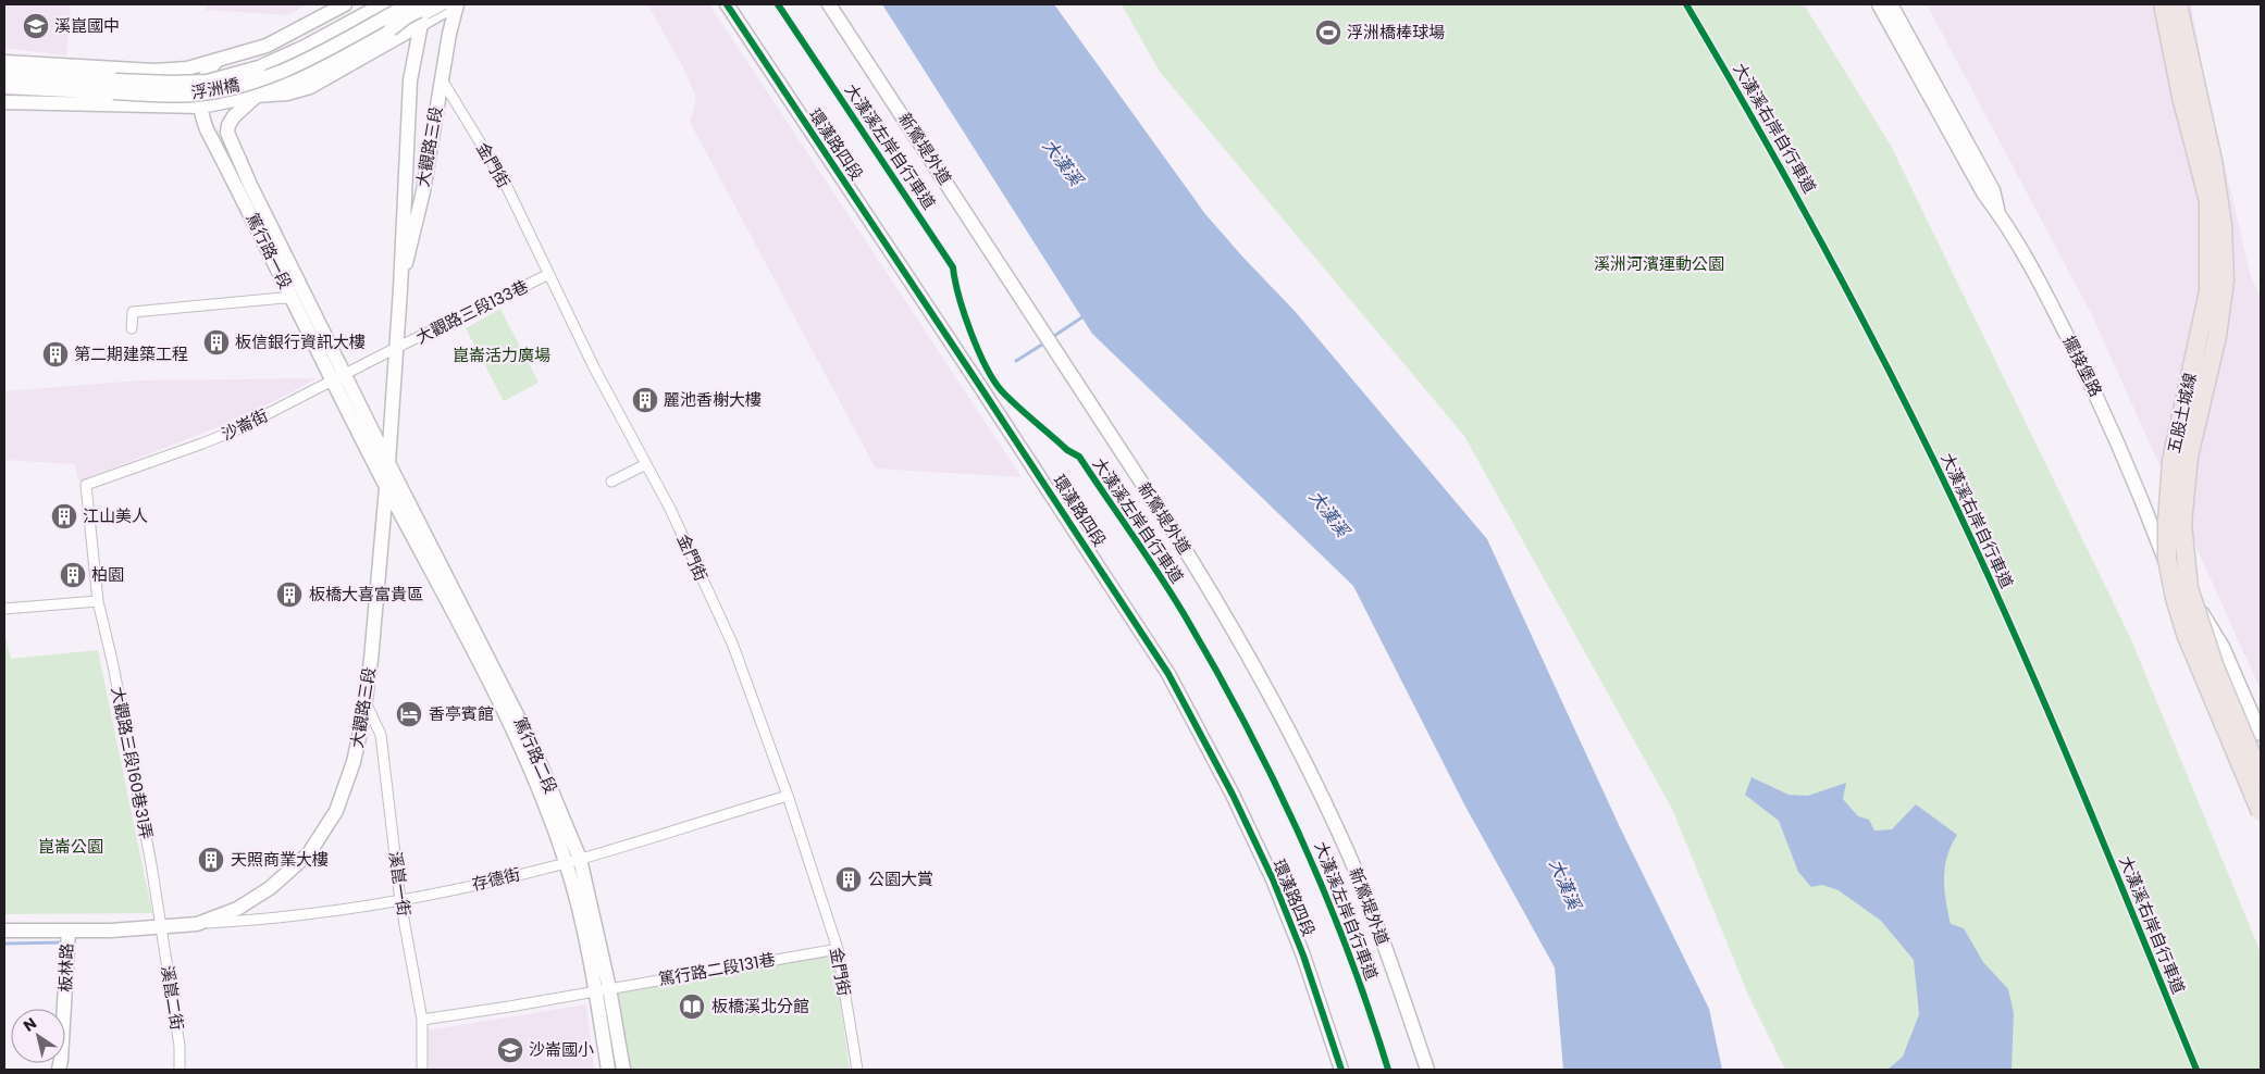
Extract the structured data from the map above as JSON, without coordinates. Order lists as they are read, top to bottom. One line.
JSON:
{"streets":{"highway":["五股土城線"],"street":["浮洲橋","環漢路四段","大觀路三段","新鶯堤外道","金門街","篤行路一段","大觀路三段133巷","擺接堡路","沙崙街","篤行路二段","大觀路三段160巷31弄","存德街","溪崑一街","板林路","篤行路二段131巷","溪崑二街"],"cycle path":["大漢溪右岸自行車道","大漢溪左岸自行車道"]},"crossings":[["大觀路三段","金門街"],["大觀路三段","篤行路一段"],["大觀路三段","大觀路三段133巷"],["大觀路三段","沙崙街"],["大觀路三段","篤行路二段"],["大觀路三段","大觀路三段160巷31弄"],["大觀路三段","存德街"],["大觀路三段","溪崑一街"],["大觀路三段","板林路"],["大觀路三段","溪崑二街"],["金門街","大觀路三段133巷"],["金門街","存德街"],["金門街","篤行路二段131巷"],["篤行路一段","沙崙街"],["篤行路一段","篤行路二段"],["大觀路三段133巷","沙崙街"],["沙崙街","大觀路三段160巷31弄"],["篤行路二段","存德街"],["篤行路二段","篤行路二段131巷"],["大觀路三段160巷31弄","溪崑二街"],["存德街","溪崑一街"],["溪崑一街","篤行路二段131巷"]],"water":["大漢溪"],"parks":["溪洲河濱運動公園","崑崙活力廣場","崑崙公園"],"places":{"school or university":["溪崑國中","沙崙國小"],"sports":["浮洲橋棒球場"],"building":["板信銀行資訊大樓","第二期建築工程","麗池香榭大樓","江山美人","柏園","板橋大喜富貴區","天照商業大樓","公園大賞"],"hotel":["香亭賓館"],"library":["板橋溪北分館"]},"north":"top left"}
